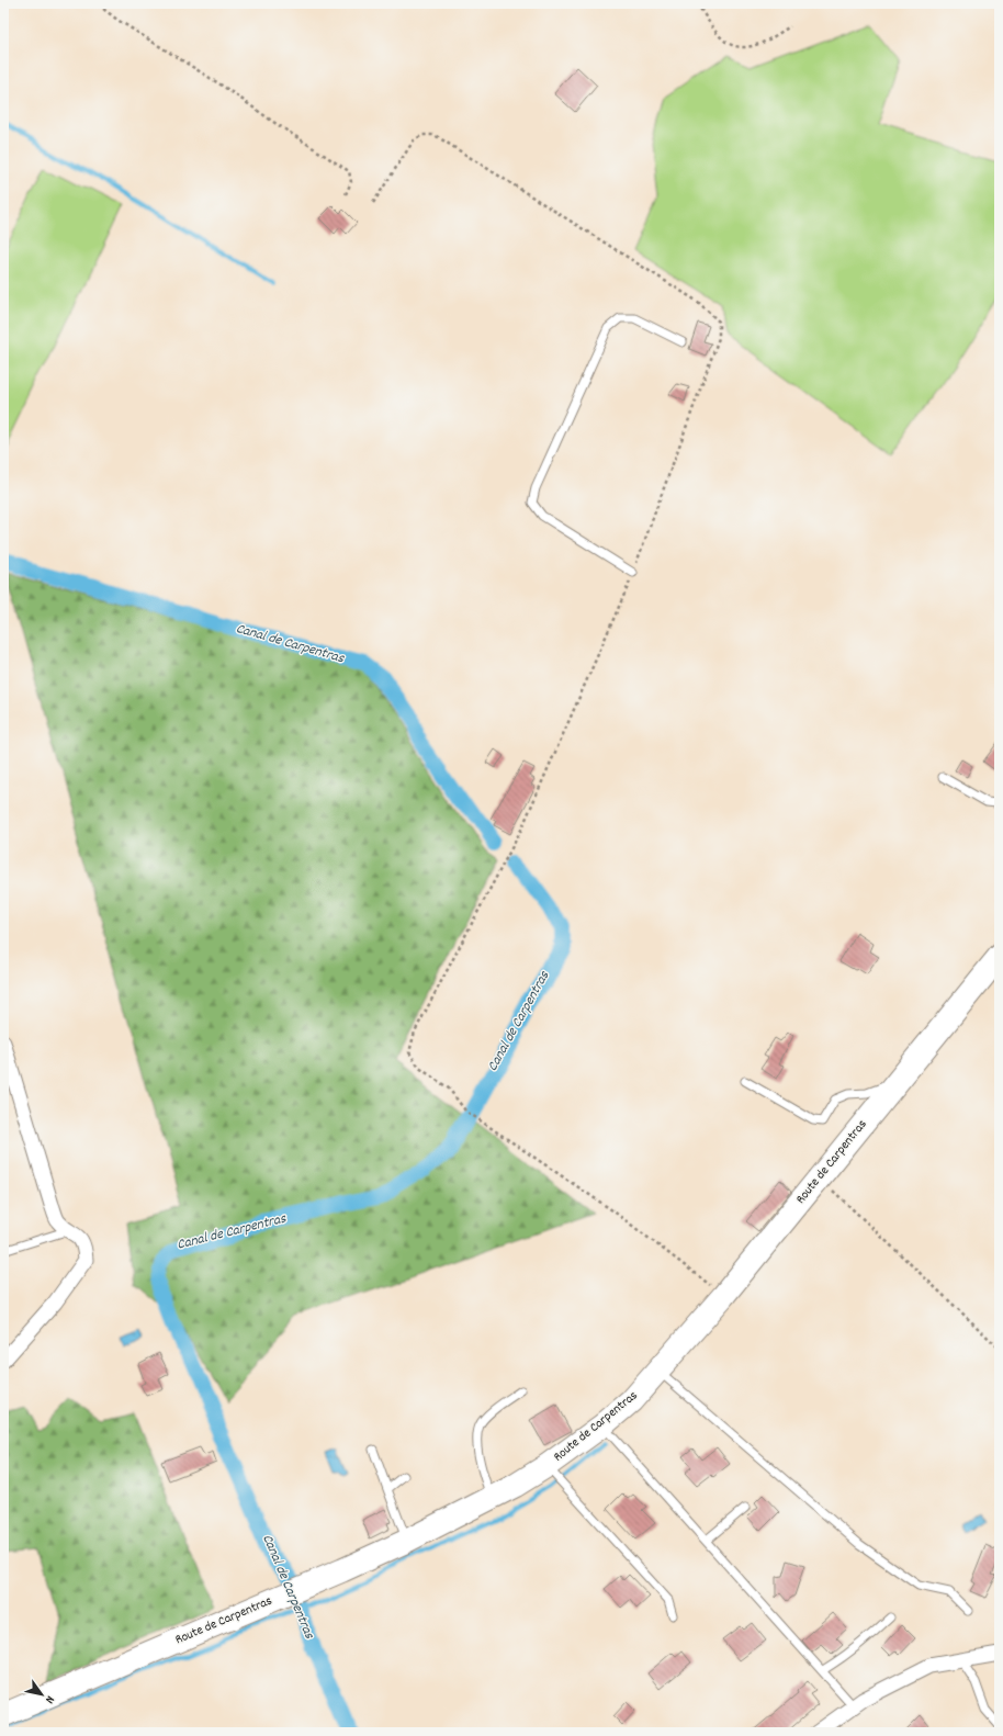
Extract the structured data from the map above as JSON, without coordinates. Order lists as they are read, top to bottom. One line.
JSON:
{"streets":{"main road":["Route de Carpentras"]},"water":["Canal de Carpentras"],"north":"bottom right"}
